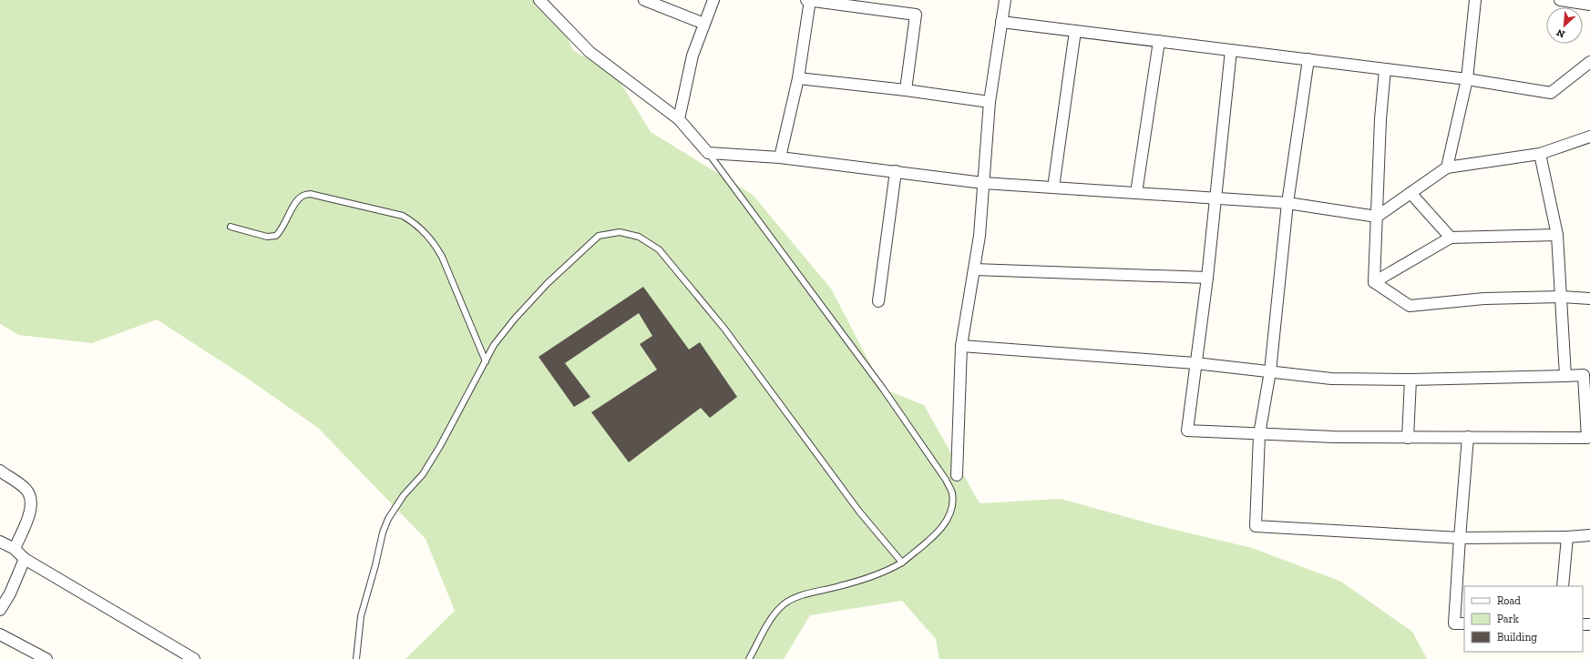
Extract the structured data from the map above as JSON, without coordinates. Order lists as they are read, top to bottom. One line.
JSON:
{"legend":["Road","Park","Building"],"north":"bottom left"}
